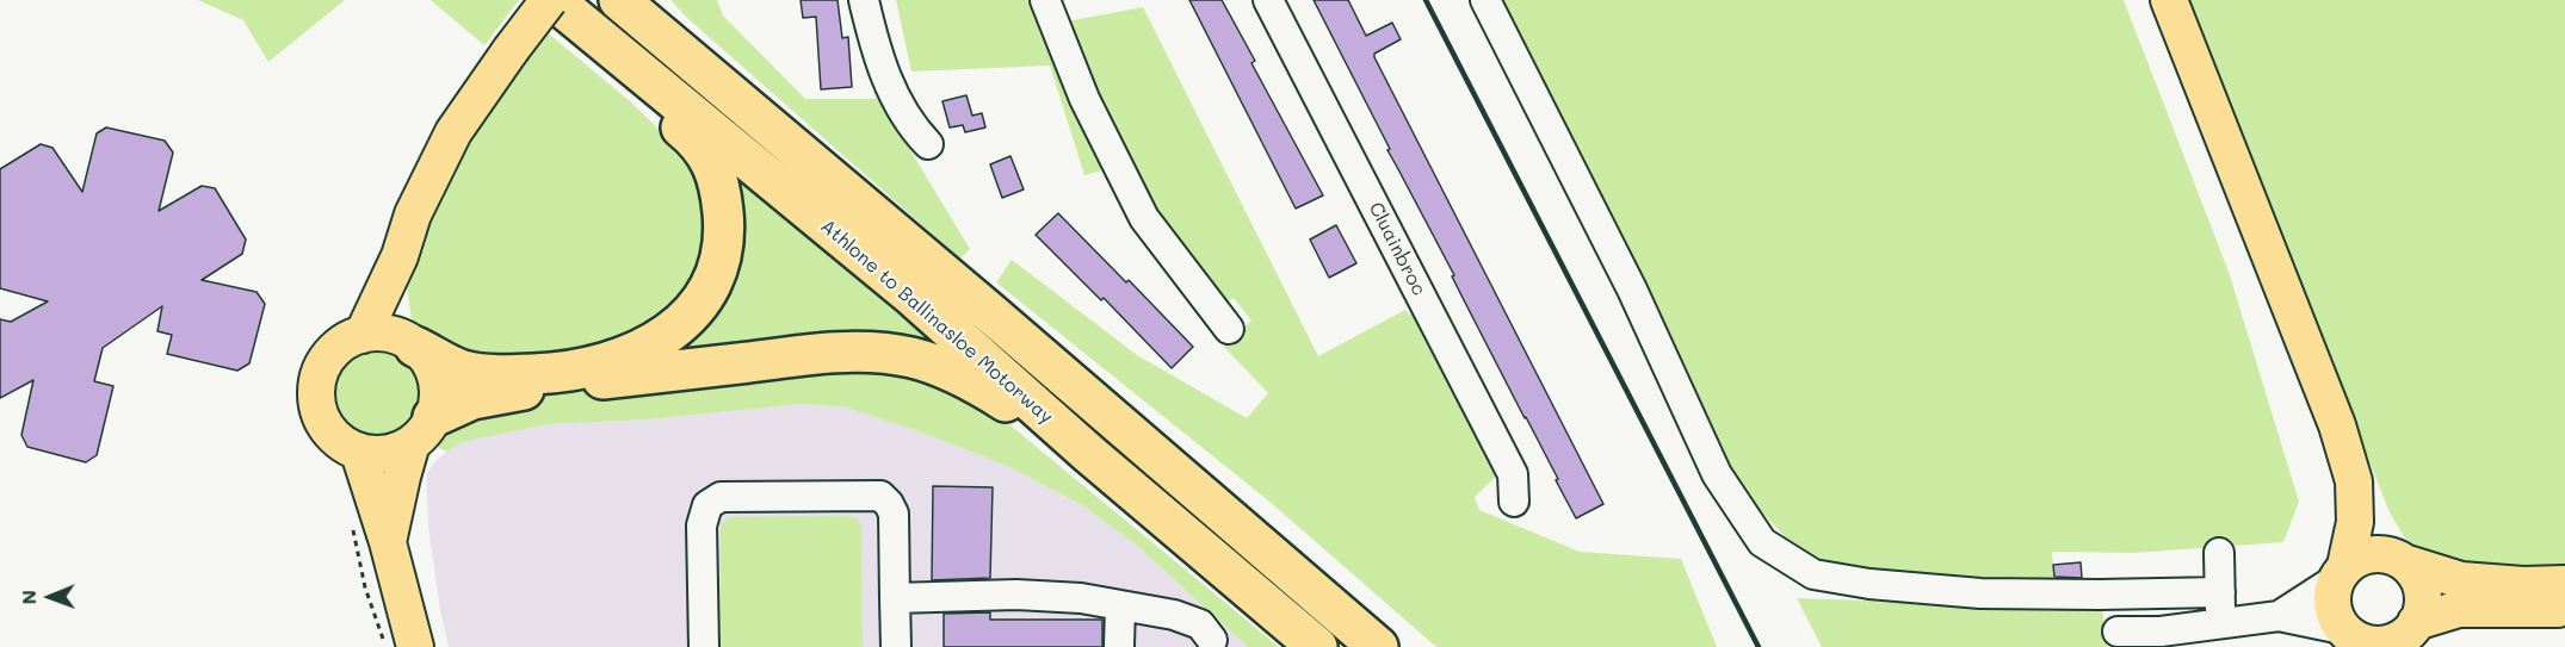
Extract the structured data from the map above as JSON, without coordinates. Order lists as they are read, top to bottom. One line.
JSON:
{"streets":{"highway":["Athlone to Ballinasloe Motorway"],"street":["Cluainbroc"]},"north":"left"}
